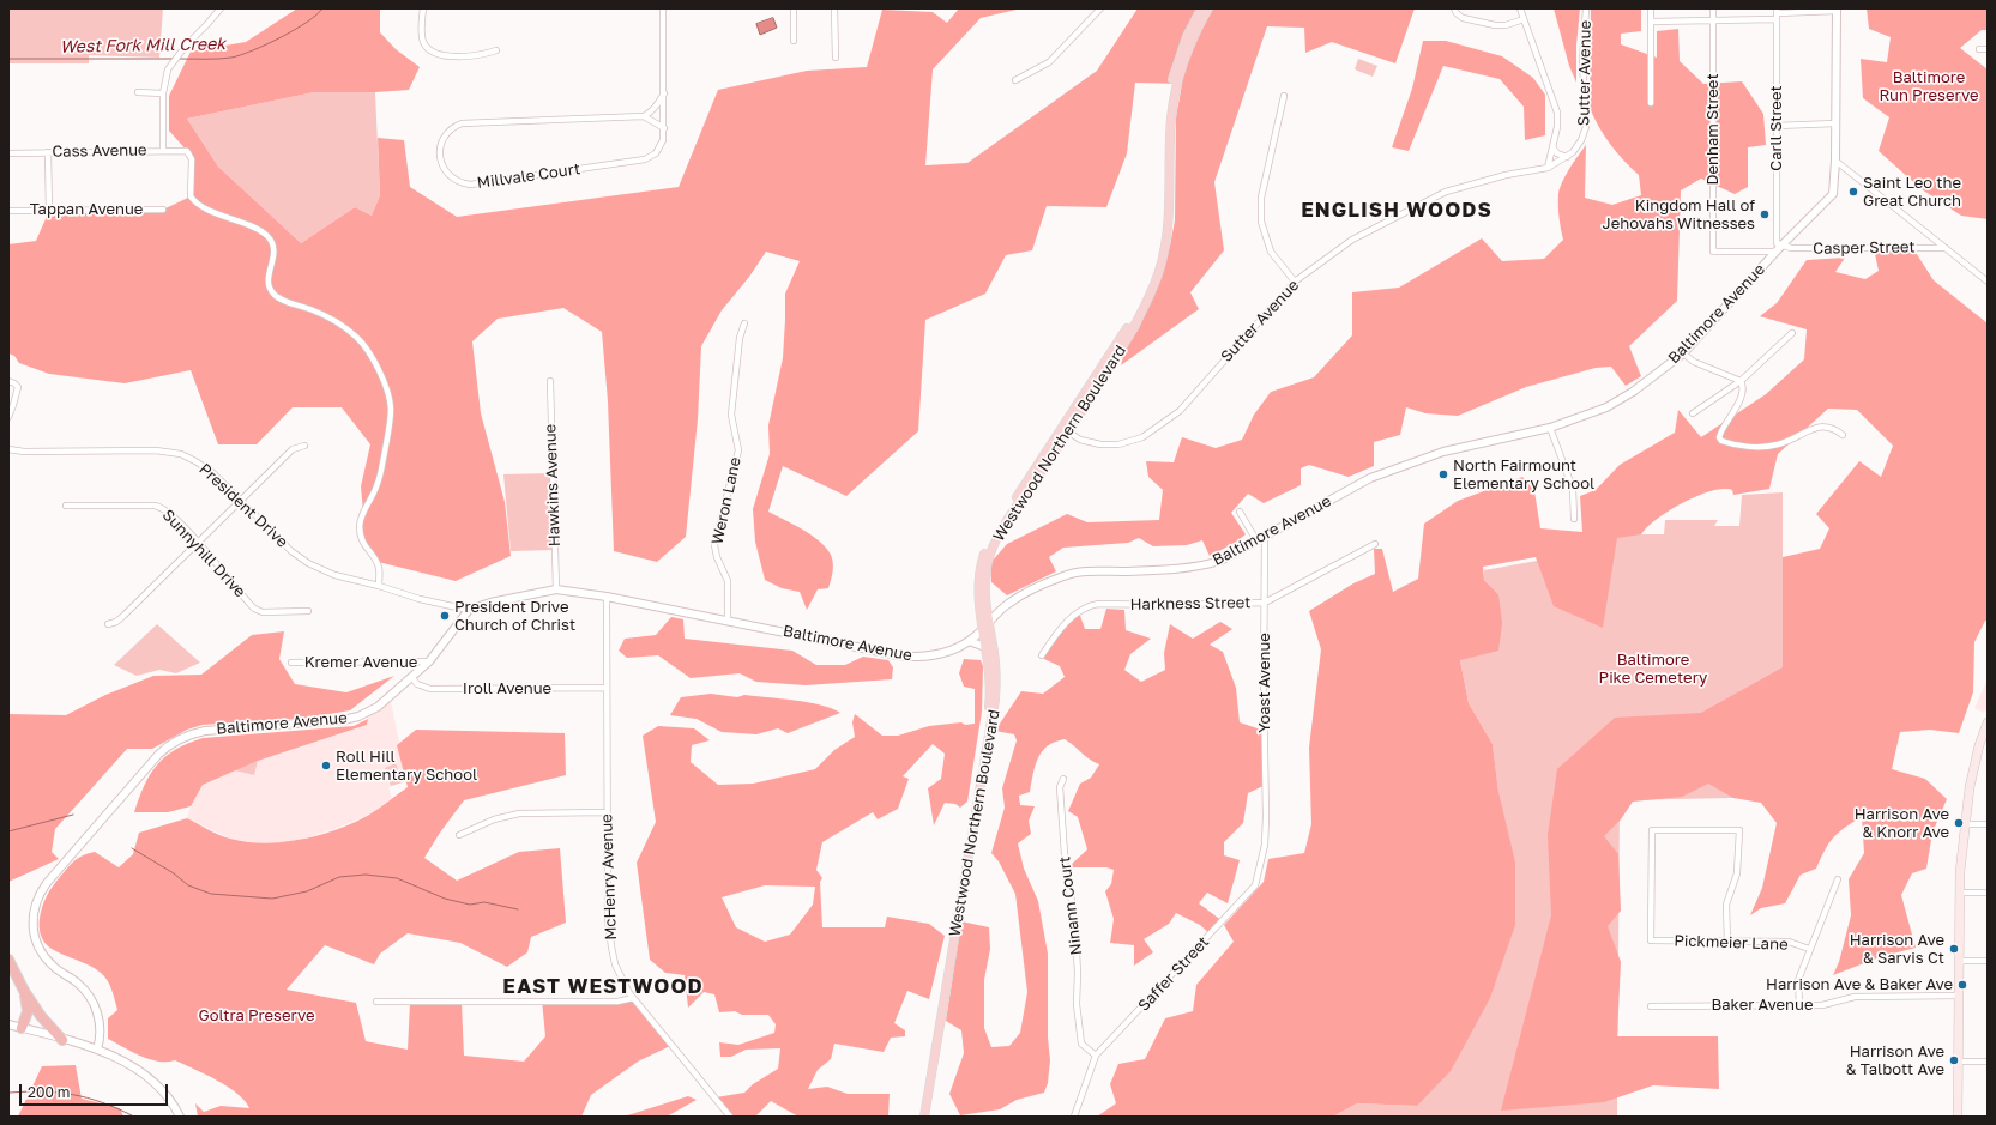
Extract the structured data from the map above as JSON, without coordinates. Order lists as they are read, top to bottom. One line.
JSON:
{"streets":{"main road":["Westwood Northern Boulevard"],"street":["Sutter Avenue","Carll Street","Denham Street","Cass Avenue","Millvale Court","Tappan Avenue","Casper Street","Baltimore Avenue","Hawkins Avenue","Weron Lane","President Drive","Sunnyhill Drive","Harkness Street","Kremer Avenue","Yoast Avenue","Iroll Avenue","McHenry Avenue","Ninann Court","Pickmeier Lane","Saffer Street","Baker Avenue"]},"crossings":[["Sutter Avenue","Westwood Northern Boulevard"],["Carll Street","Casper Street"],["Carll Street","Baltimore Avenue"],["Denham Street","Casper Street"],["Cass Avenue","President Drive"],["Casper Street","Baltimore Avenue"],["Baltimore Avenue","Westwood Northern Boulevard"],["Baltimore Avenue","Hawkins Avenue"],["Baltimore Avenue","Weron Lane"],["Baltimore Avenue","President Drive"],["Baltimore Avenue","Kremer Avenue"],["Baltimore Avenue","Yoast Avenue"],["Baltimore Avenue","Iroll Avenue"],["Baltimore Avenue","McHenry Avenue"],["Harkness Street","Yoast Avenue"],["Yoast Avenue","Saffer Street"],["Iroll Avenue","McHenry Avenue"],["Ninann Court","Saffer Street"]],"districts":["ENGLISH WOODS","EAST WESTWOOD"],"water":["West Fork Mill Creek"],"parks":["Baltimore Run Preserve","Baltimore Pike Cemetery","Goltra Preserve"],"places":["Saint Leo the Great Church","Kingdom Hall of Jehovahs Witnesses","North Fairmount Elementary School","President Drive Church of Christ","Roll Hill Elementary School","Harrison Ave & Knorr Ave","Harrison Ave & Sarvis Ct","Harrison Ave & Baker Ave","Harrison Ave & Talbott Ave"],"scale_bar":"200 m"}
